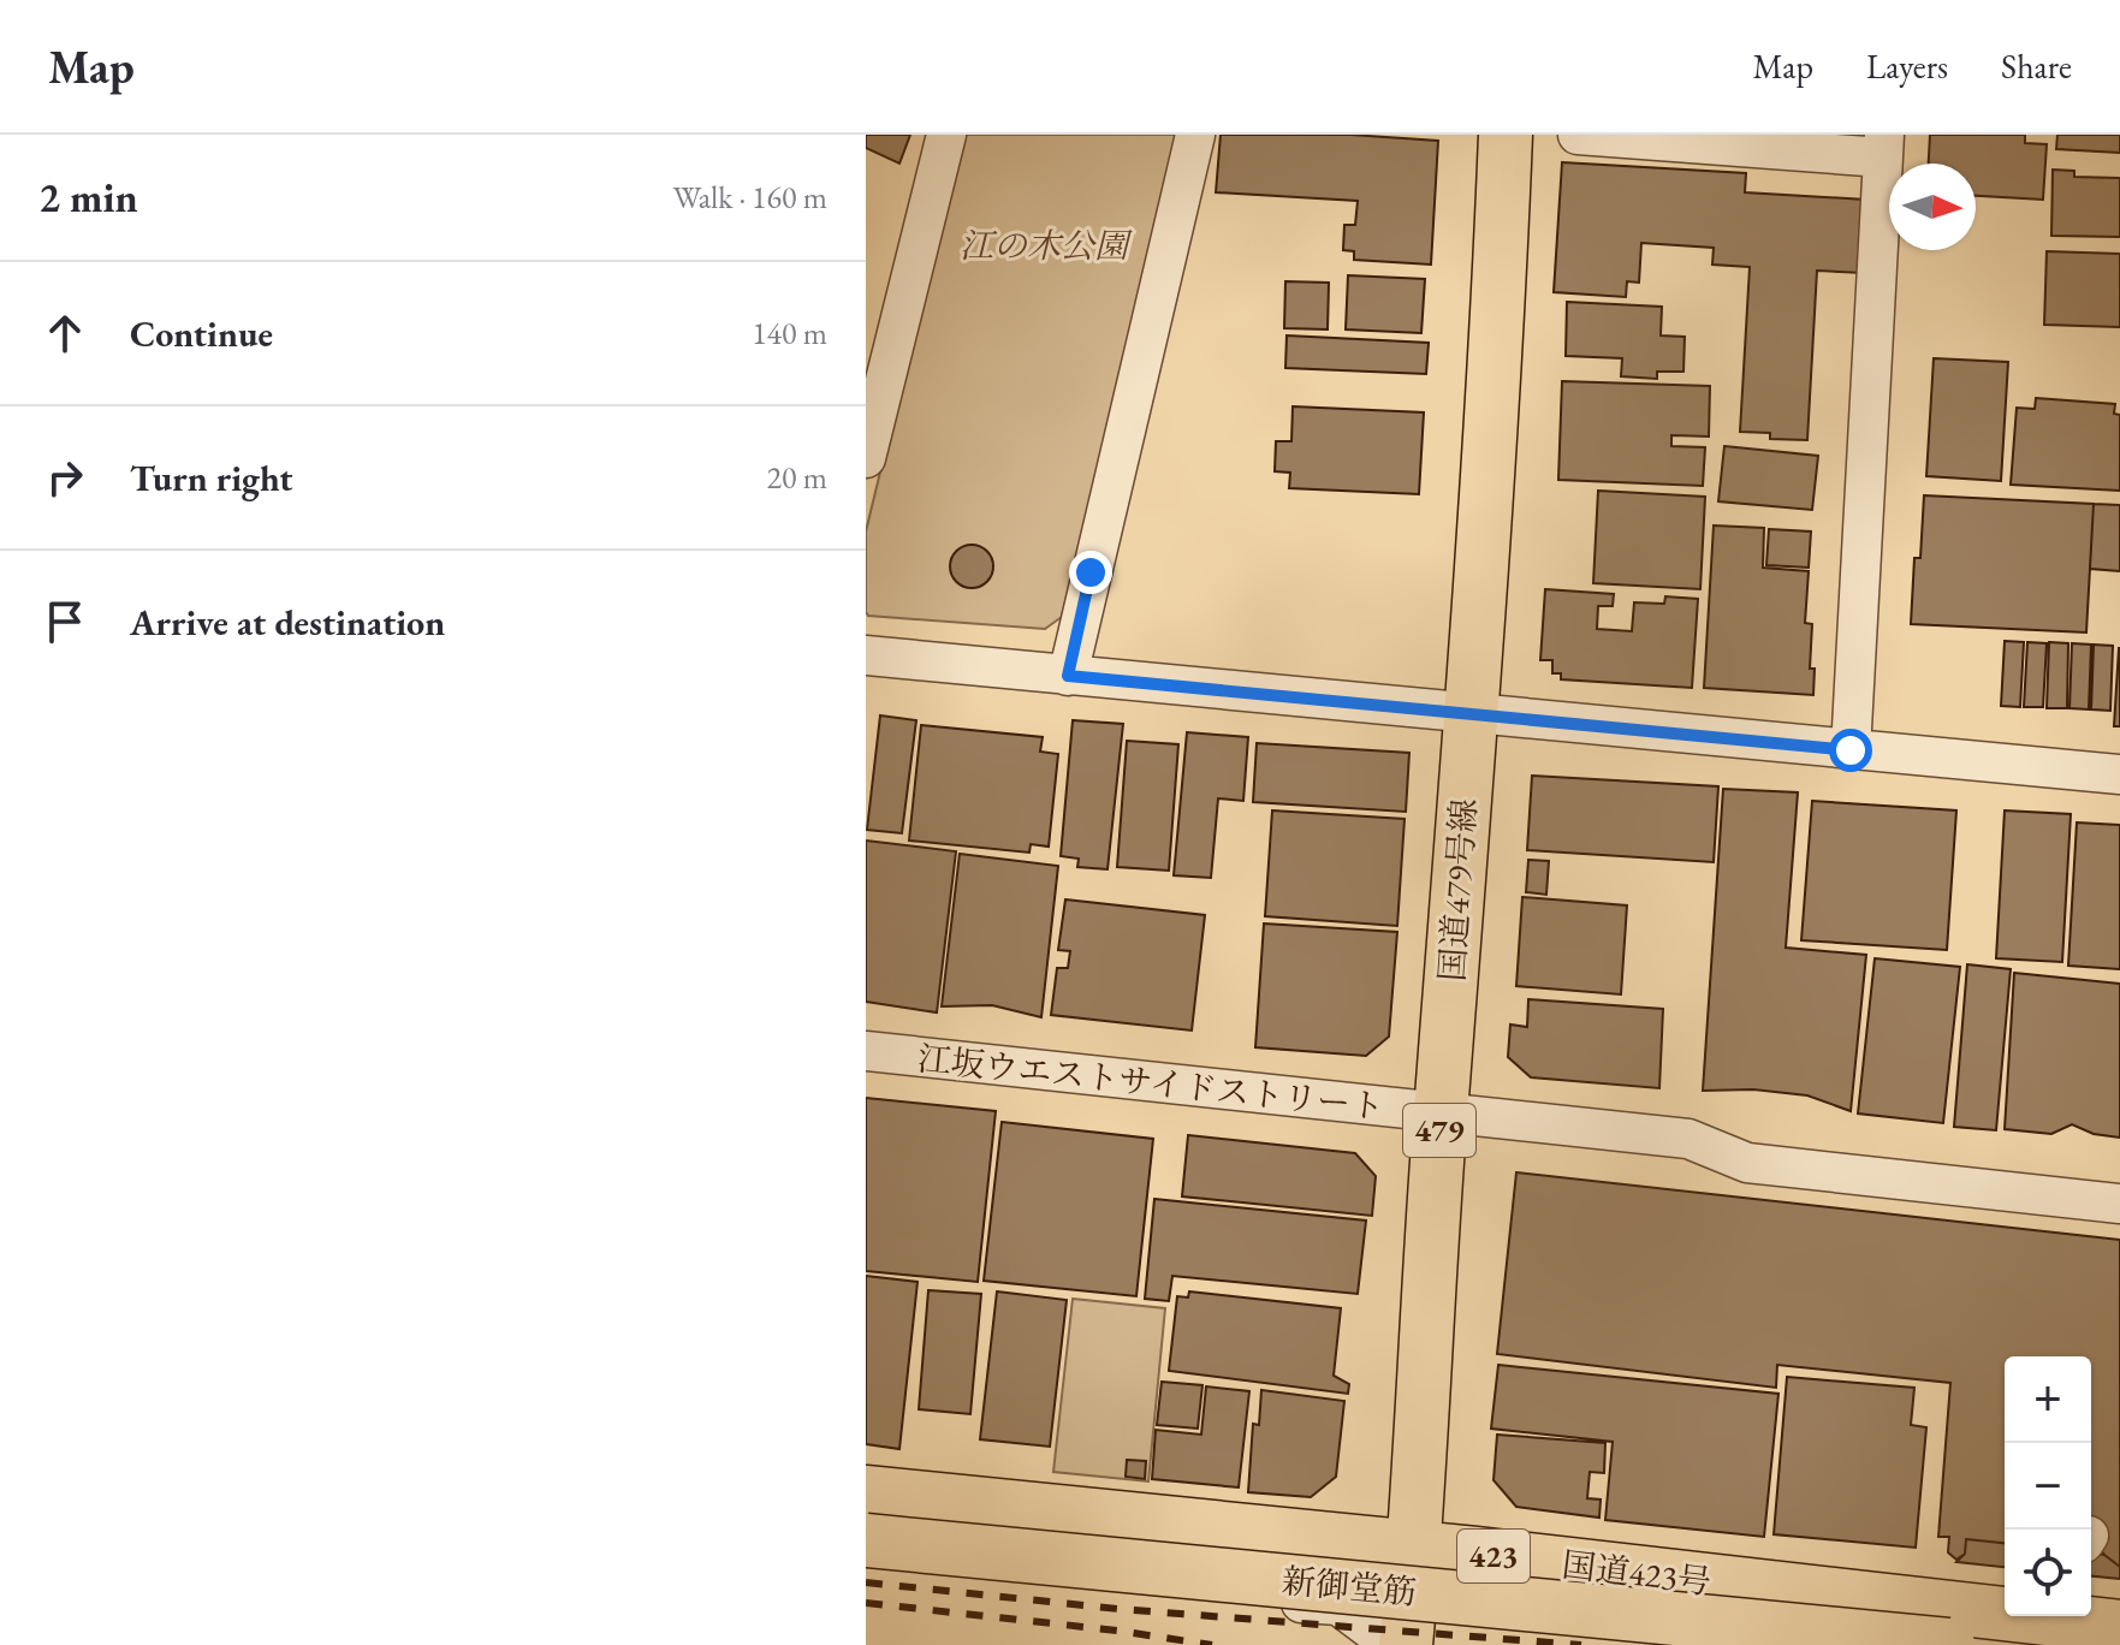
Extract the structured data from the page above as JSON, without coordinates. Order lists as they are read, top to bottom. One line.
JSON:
{"streets":{"highway":["国道479号線","479","423","国道423号","新御堂筋"],"street":["江坂ウエストサイドストリート"]},"crossings":[["国道479号線","江坂ウエストサイドストリート"],["国道479号線","国道423号"]],"parks":["江の木公園"],"north":"right","page":{"header":"Map","nav":["Map","Layers","Share"],"heading":["2 min","Walk · 160 m"],"list":[["Continue","140 m"],["Turn right","20 m"],"Arrive at destination"],"map_buttons":["+","−"]}}
